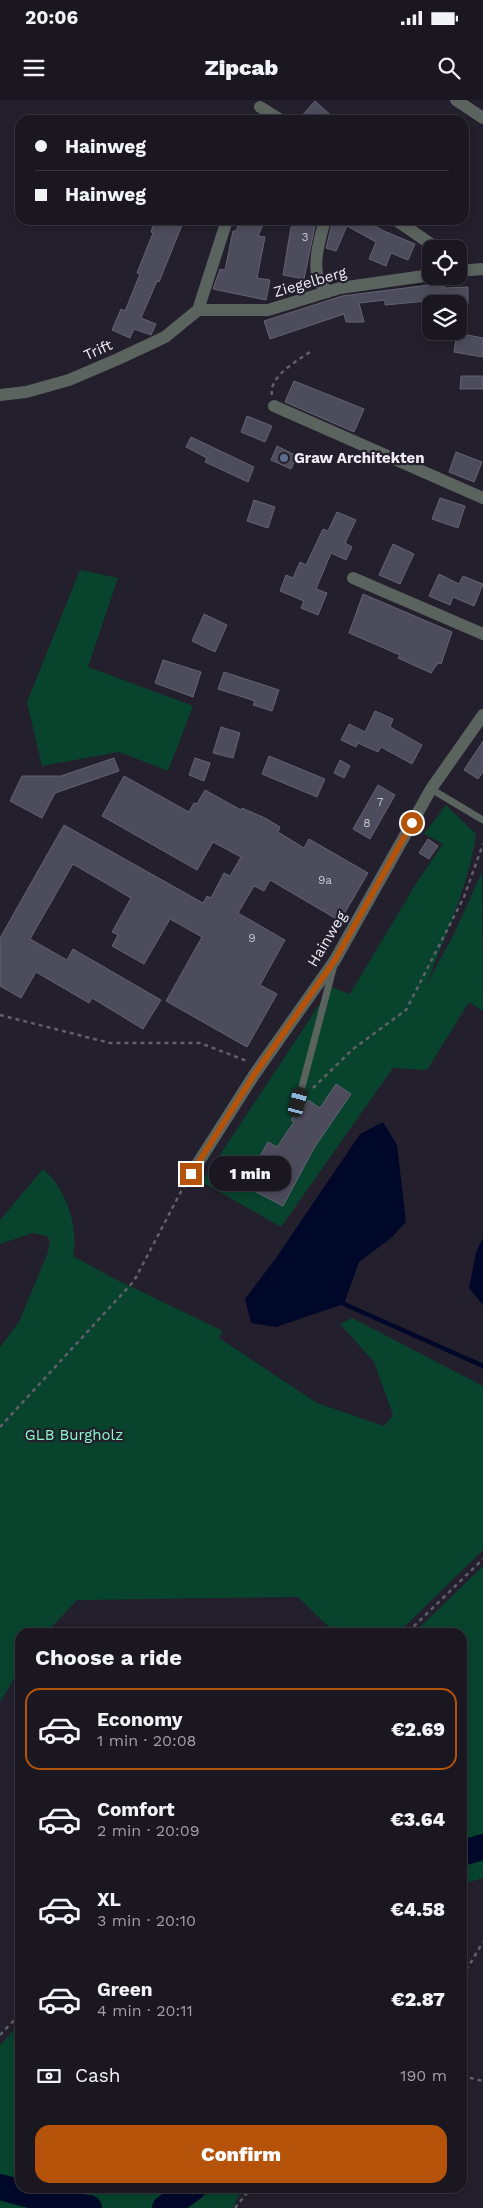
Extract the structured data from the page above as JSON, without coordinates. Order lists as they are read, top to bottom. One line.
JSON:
{"streets":{"street":["Ziegelberg","Trift","Hainweg"]},"crossings":[["Ziegelberg","Trift"]],"parks":["GLB Burgholz"],"places":["Graw Architekten"],"house_numbers":["3","7","8","9a","9"],"page":{"status":"20:06","header":"Zipcab","banner":["Hainweg","Hainweg"],"bubble":"1 min","heading":"Choose a ride","list":[{"name":"Economy","note":"1 min · 20:08","value":"€2.69"},{"name":"Comfort","note":"2 min · 20:09","value":"€3.64"},{"name":"XL","note":"3 min · 20:10","value":"€4.58"},{"name":"Green","note":"4 min · 20:11","value":"€2.87"}],"pay":["Cash","190 m"],"buttons":"Confirm"}}
